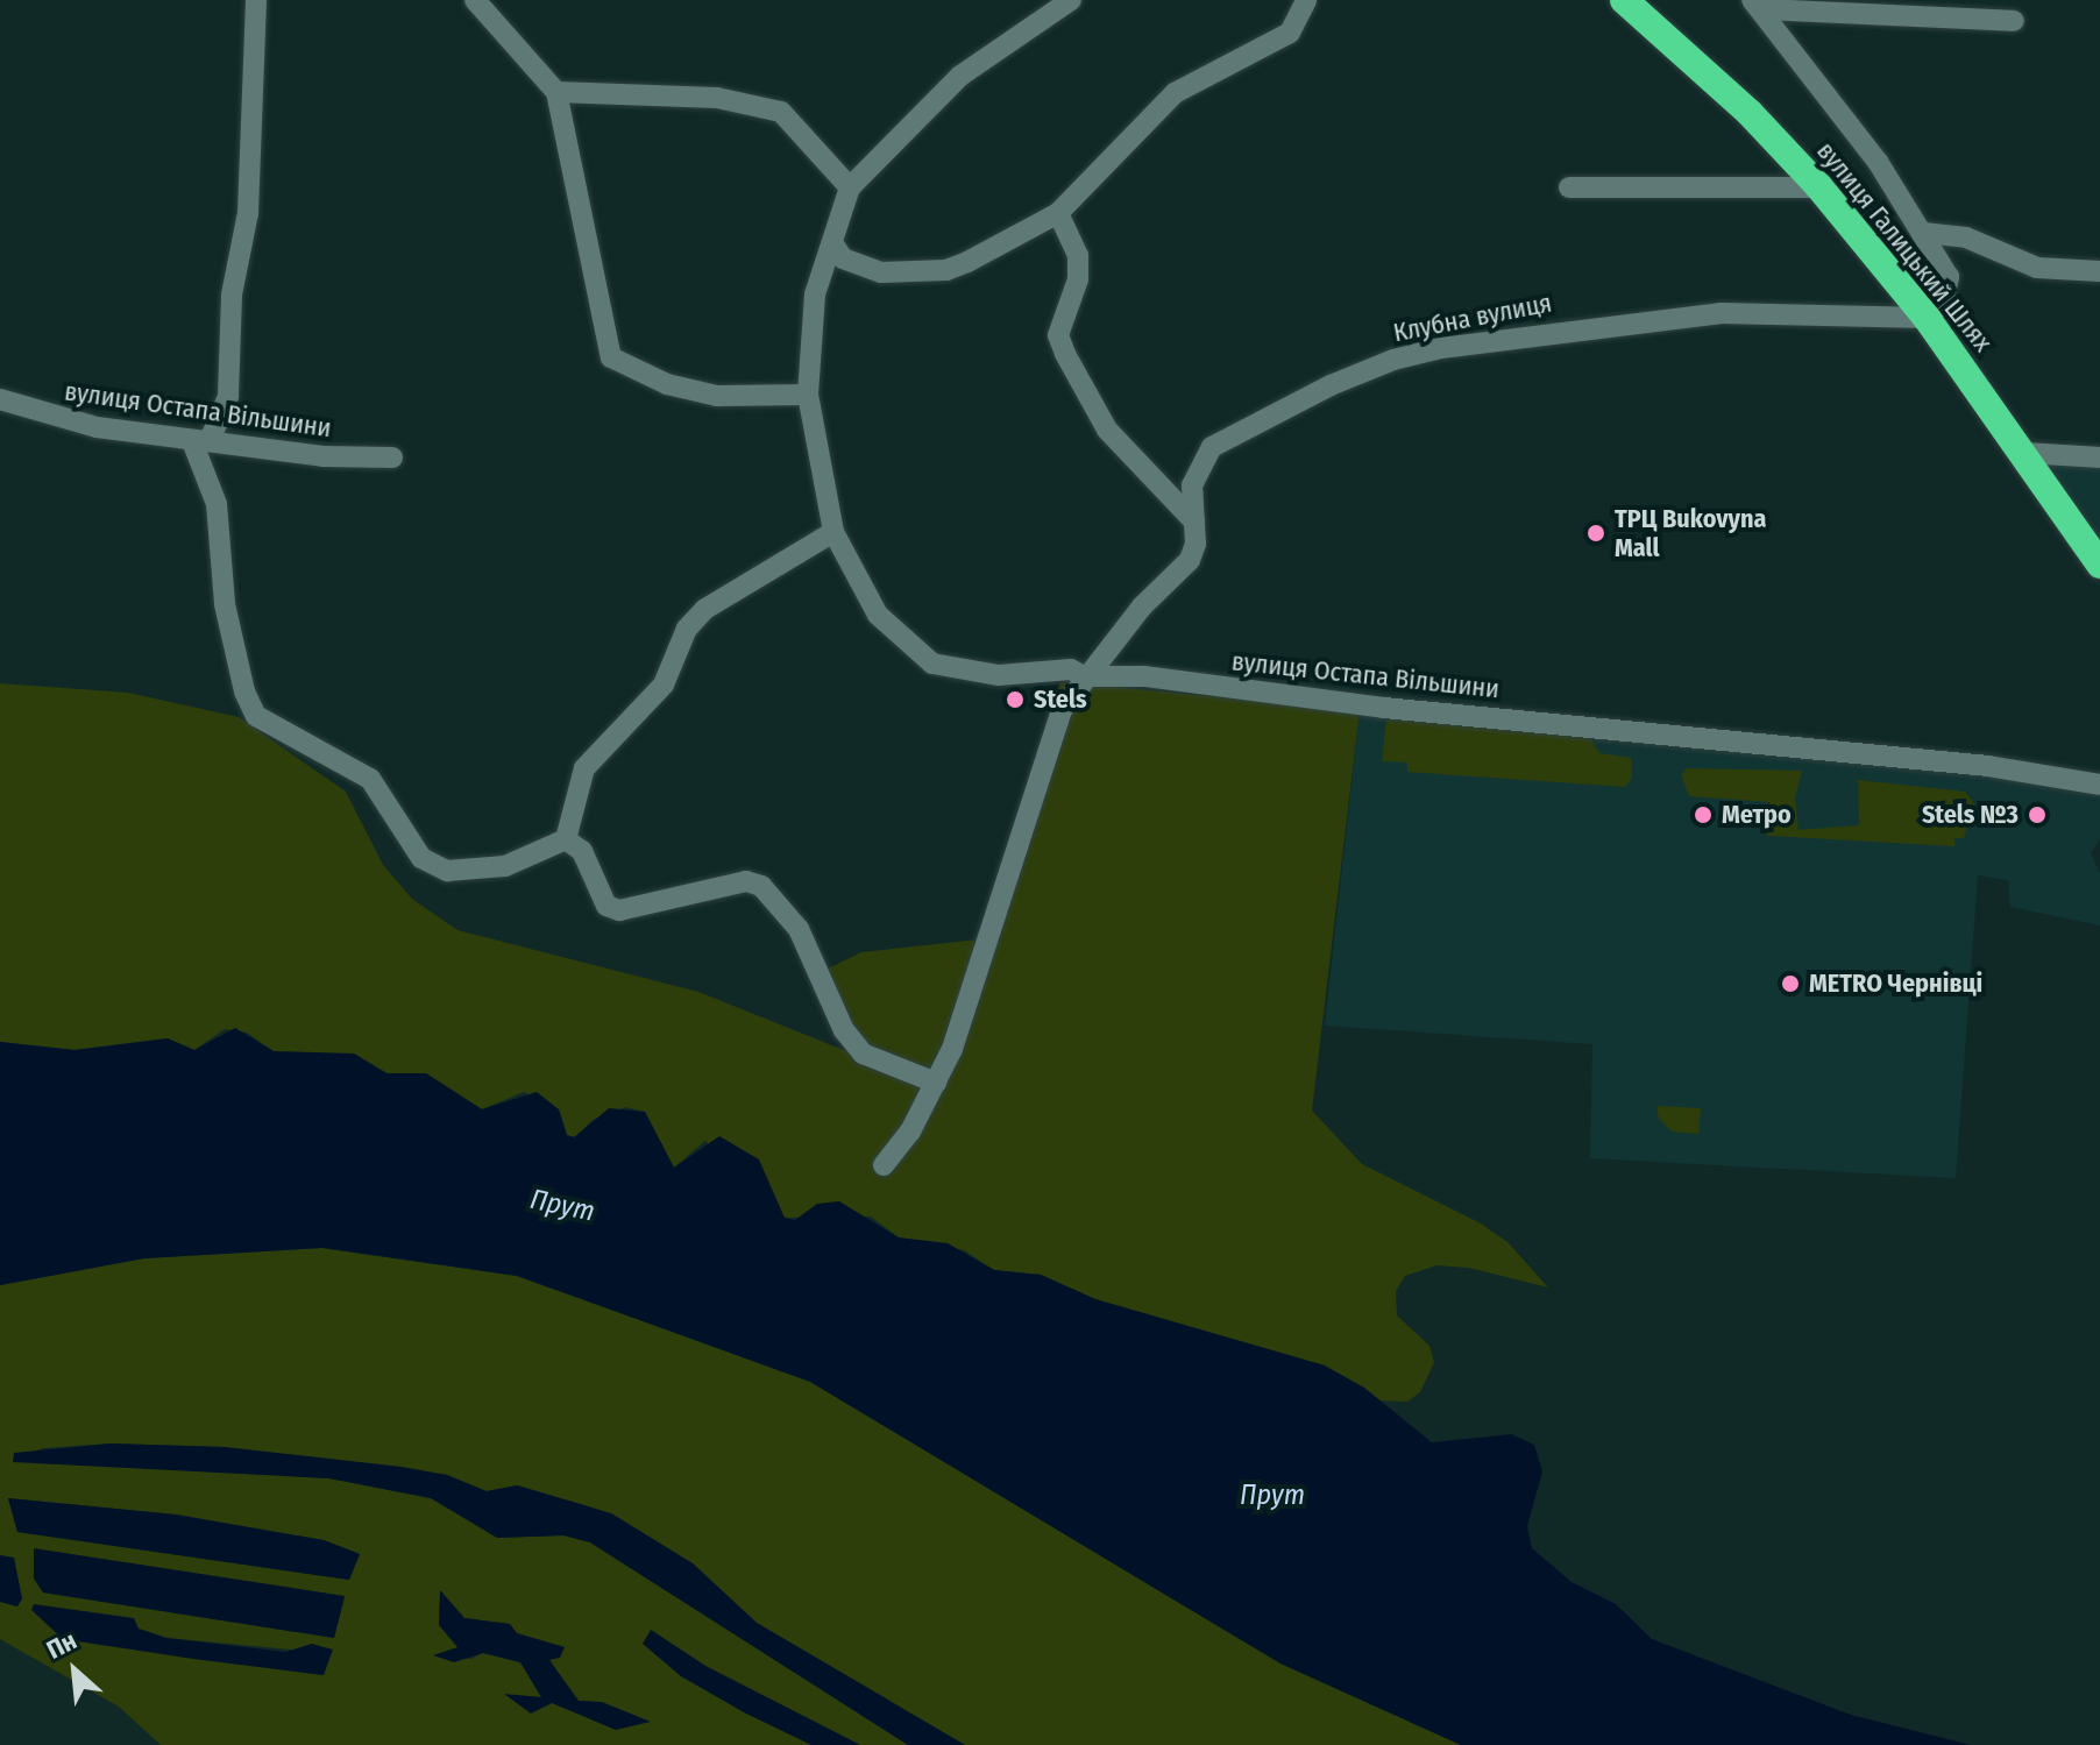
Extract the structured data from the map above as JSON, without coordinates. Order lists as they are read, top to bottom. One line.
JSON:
{"streets":{"highway":["вулиця Галицький Шлях"],"street":["Клубна вулиця","вулиця Остапа Вільшини"]},"crossings":[["вулиця Галицький Шлях","Клубна вулиця"],["Клубна вулиця","вулиця Остапа Вільшини"]],"water":["Прут"],"places":["ТРЦ Bukovyna Mall","Stels","Метро","Stels №3","METRO Чернівці"],"north":"top left"}
